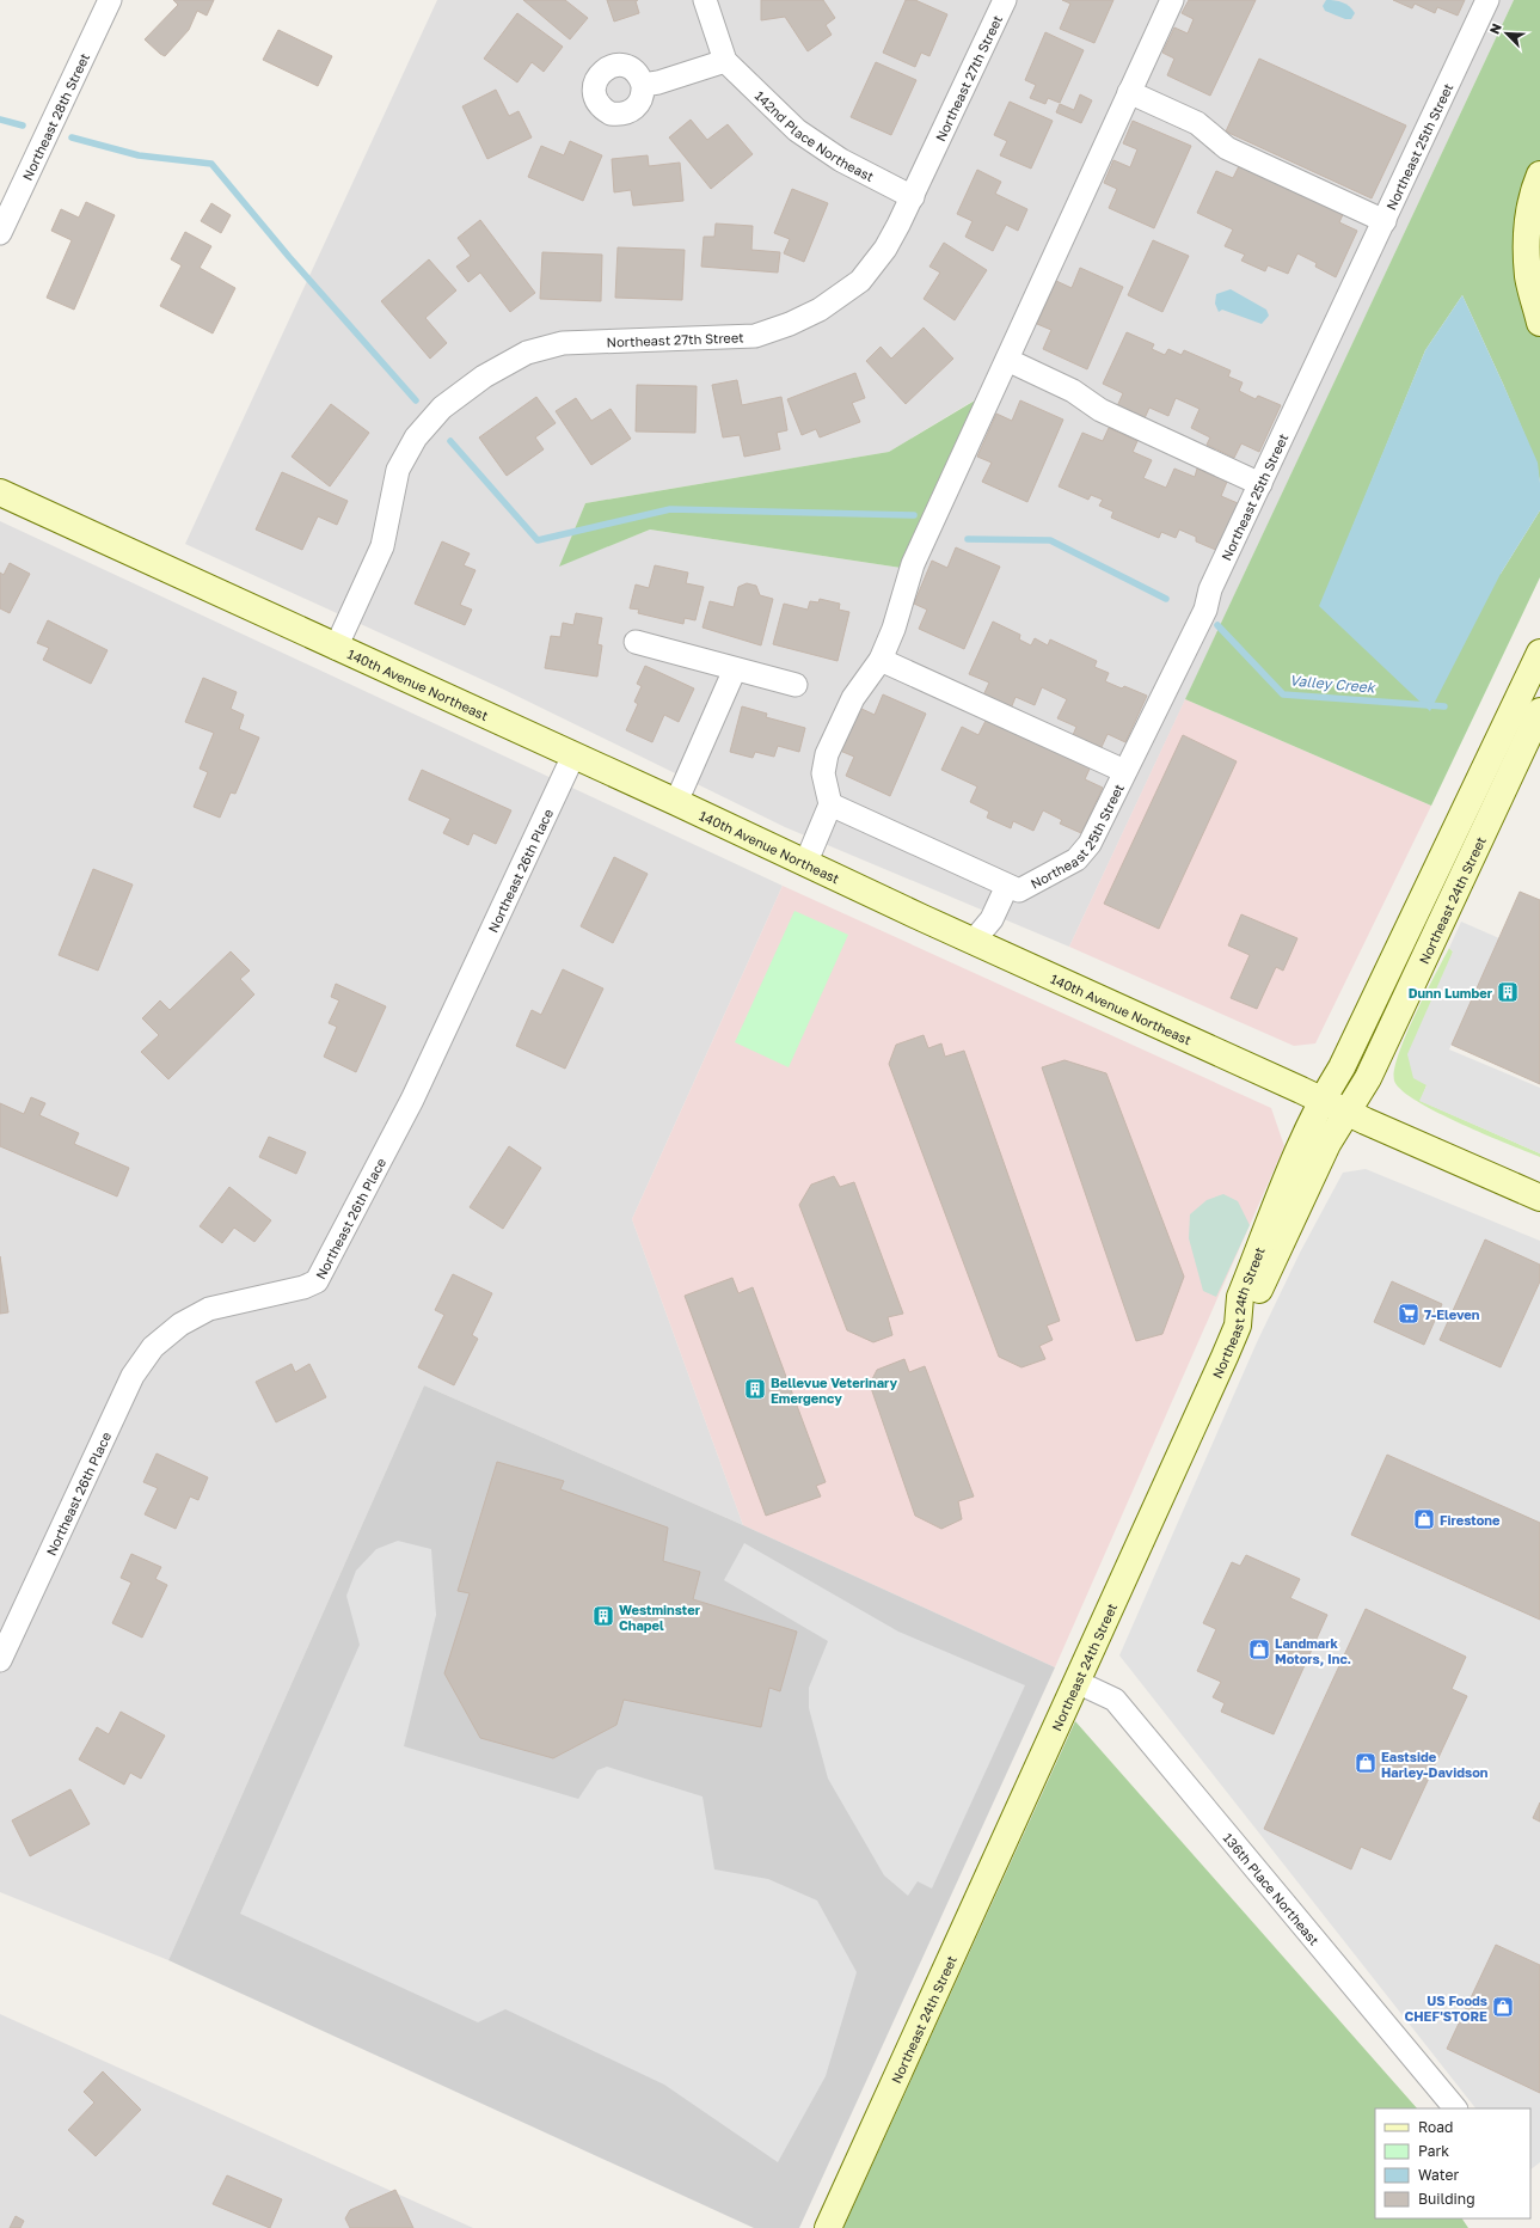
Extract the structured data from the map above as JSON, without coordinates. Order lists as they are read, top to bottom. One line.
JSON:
{"streets":{"street":["Northeast 27th Street","Northeast 28th Street","142nd Place Northeast","Northeast 25th Street","140th Avenue Northeast","Northeast 26th Place","Northeast 24th Street","136th Place Northeast"]},"crossings":[["Northeast 27th Street","142nd Place Northeast"],["Northeast 27th Street","140th Avenue Northeast"],["Northeast 25th Street","140th Avenue Northeast"],["140th Avenue Northeast","Northeast 26th Place"],["140th Avenue Northeast","Northeast 24th Street"],["Northeast 24th Street","136th Place Northeast"]],"water":["Valley Creek"],"places":{"building":["Dunn Lumber","Bellevue Veterinary Emergency","Westminster Chapel"],"supermarket":["7-Eleven"],"shop":["Firestone","Landmark Motors, Inc.","Eastside Harley-Davidson","US Foods CHEF'STORE"]},"legend":["Road","Park","Water","Building"],"north":"top left"}
